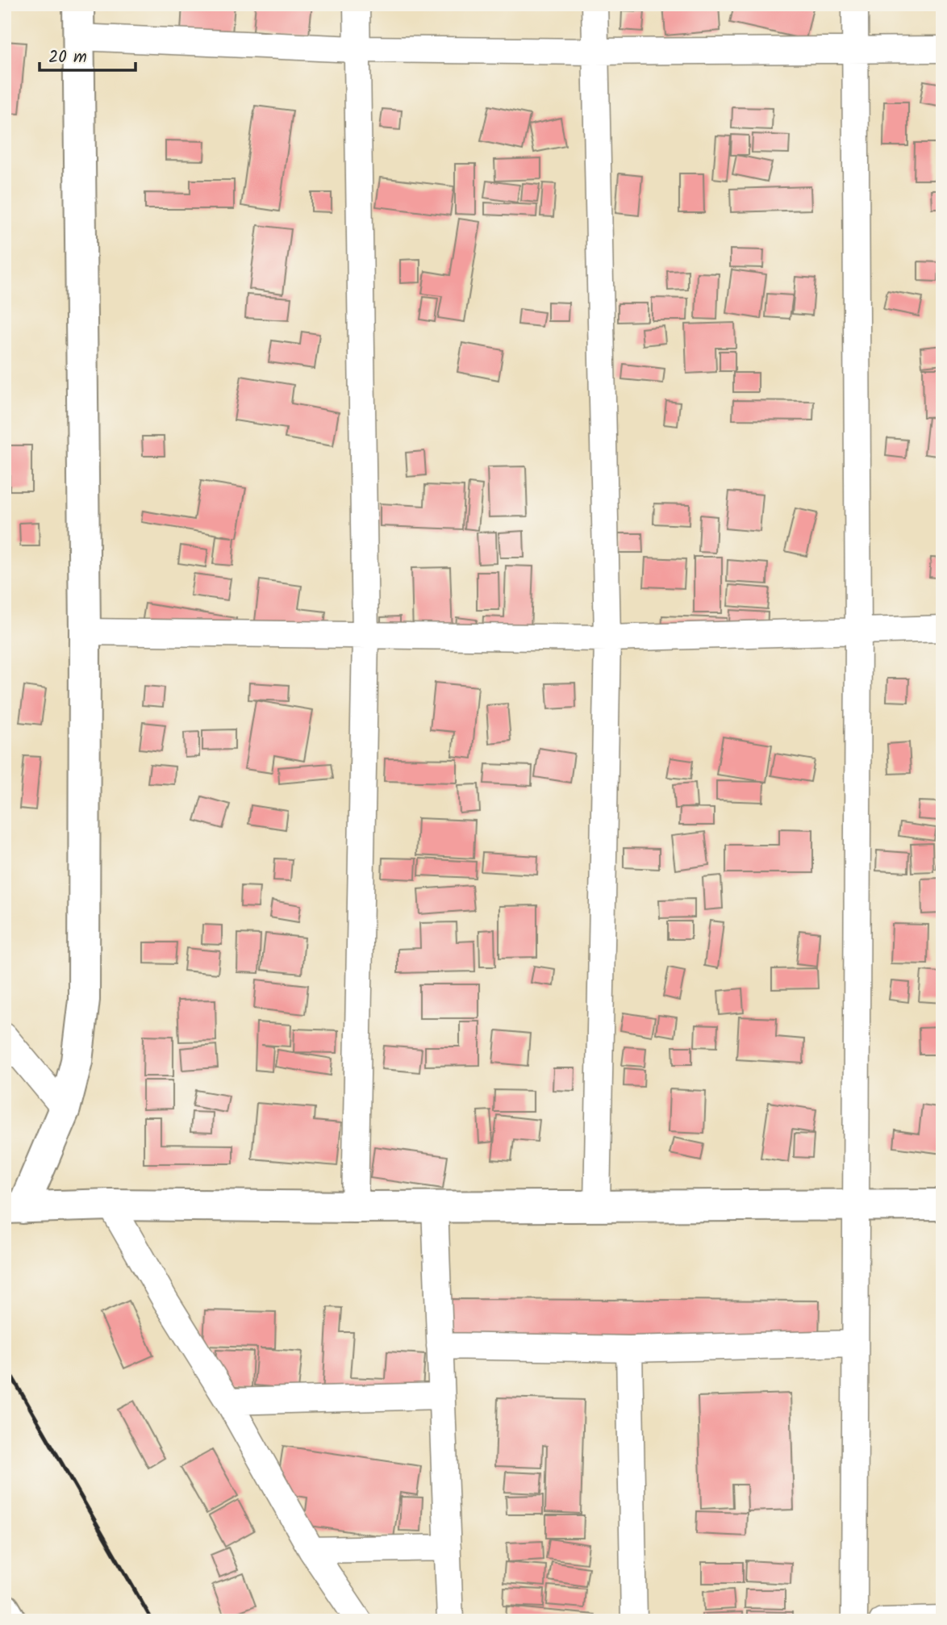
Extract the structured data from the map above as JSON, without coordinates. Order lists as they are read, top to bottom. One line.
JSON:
{"scale_bar":"20 m"}
